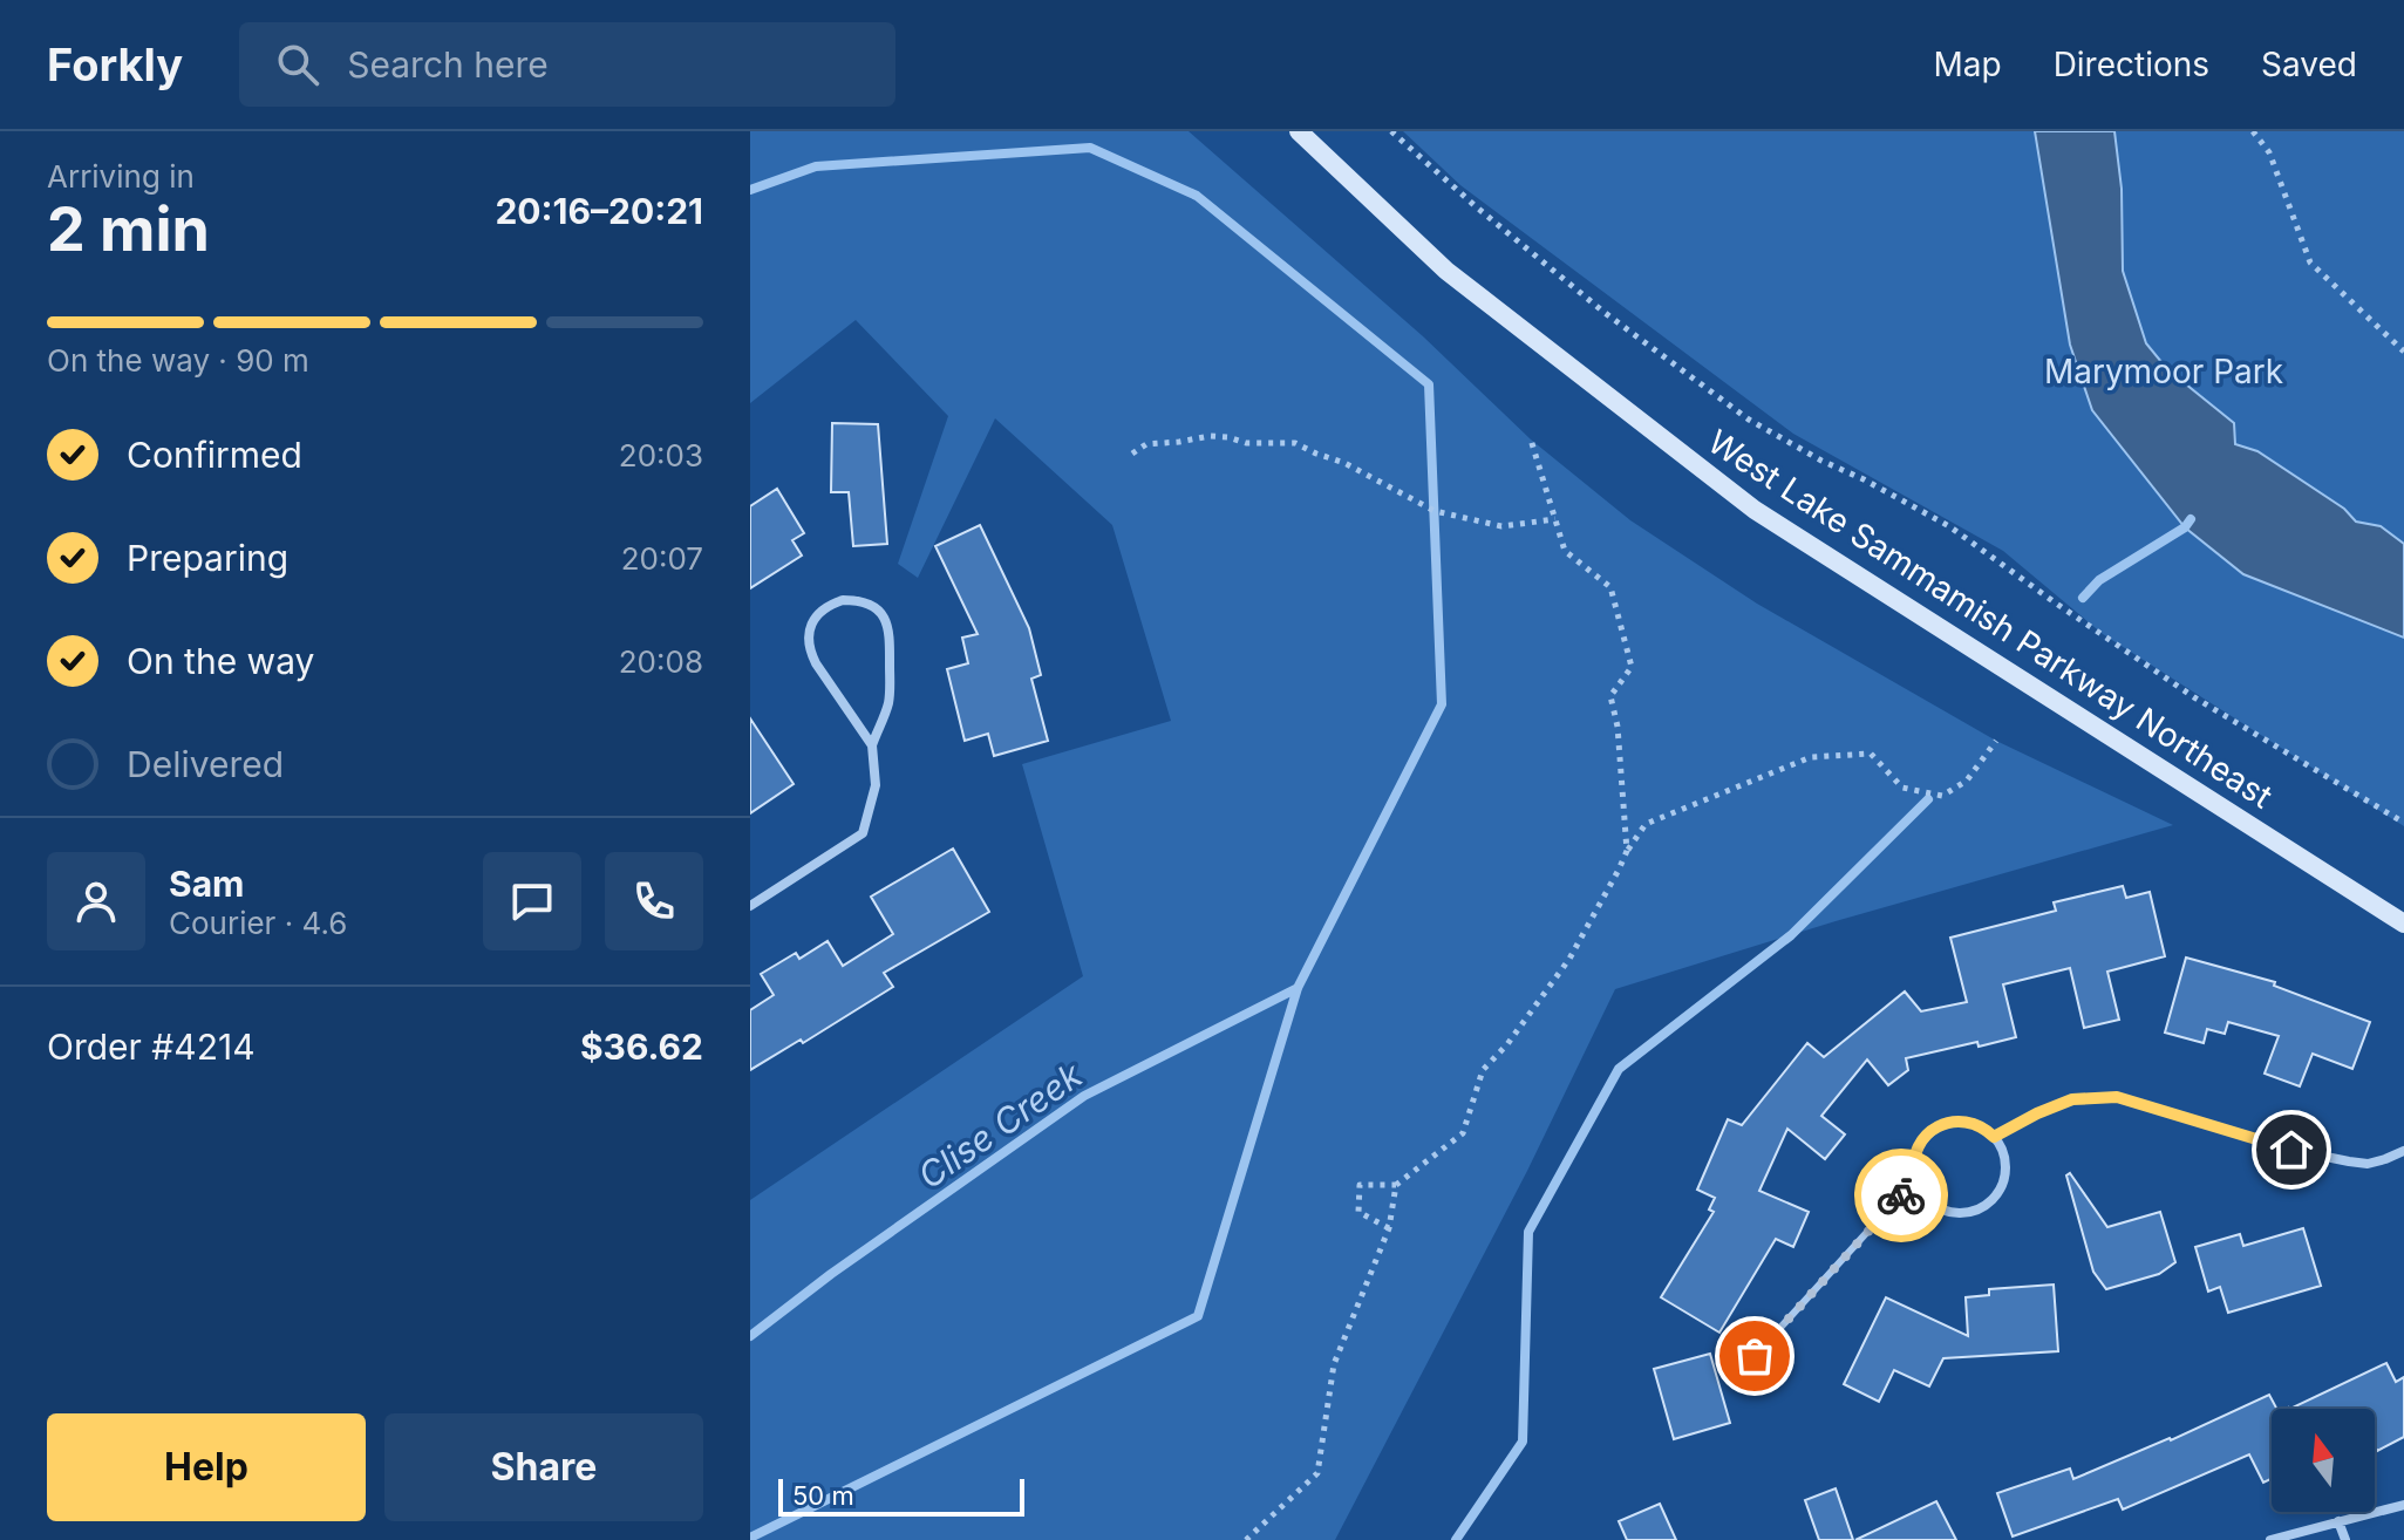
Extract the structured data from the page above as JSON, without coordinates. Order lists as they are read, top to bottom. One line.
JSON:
{"streets":{"main road":["West Lake Sammamish Parkway Northeast"]},"water":["Clise Creek"],"parks":["Marymoor Park"],"scale_bar":"50 m","north":"top","page":{"header":"Forkly","search":"Search here","nav":["Map","Directions","Saved"],"heading":["2 min","Arriving in","20:16–20:21"],"panel":["Sam","Courier · 4.6","Order #4214","$36.62"],"bar":"On the way · 90 m","list":[["Confirmed","20:03"],["Preparing","20:07"],["On the way","20:08"],"Delivered"],"buttons":["Help","Share"],"scale":"50 m"}}
